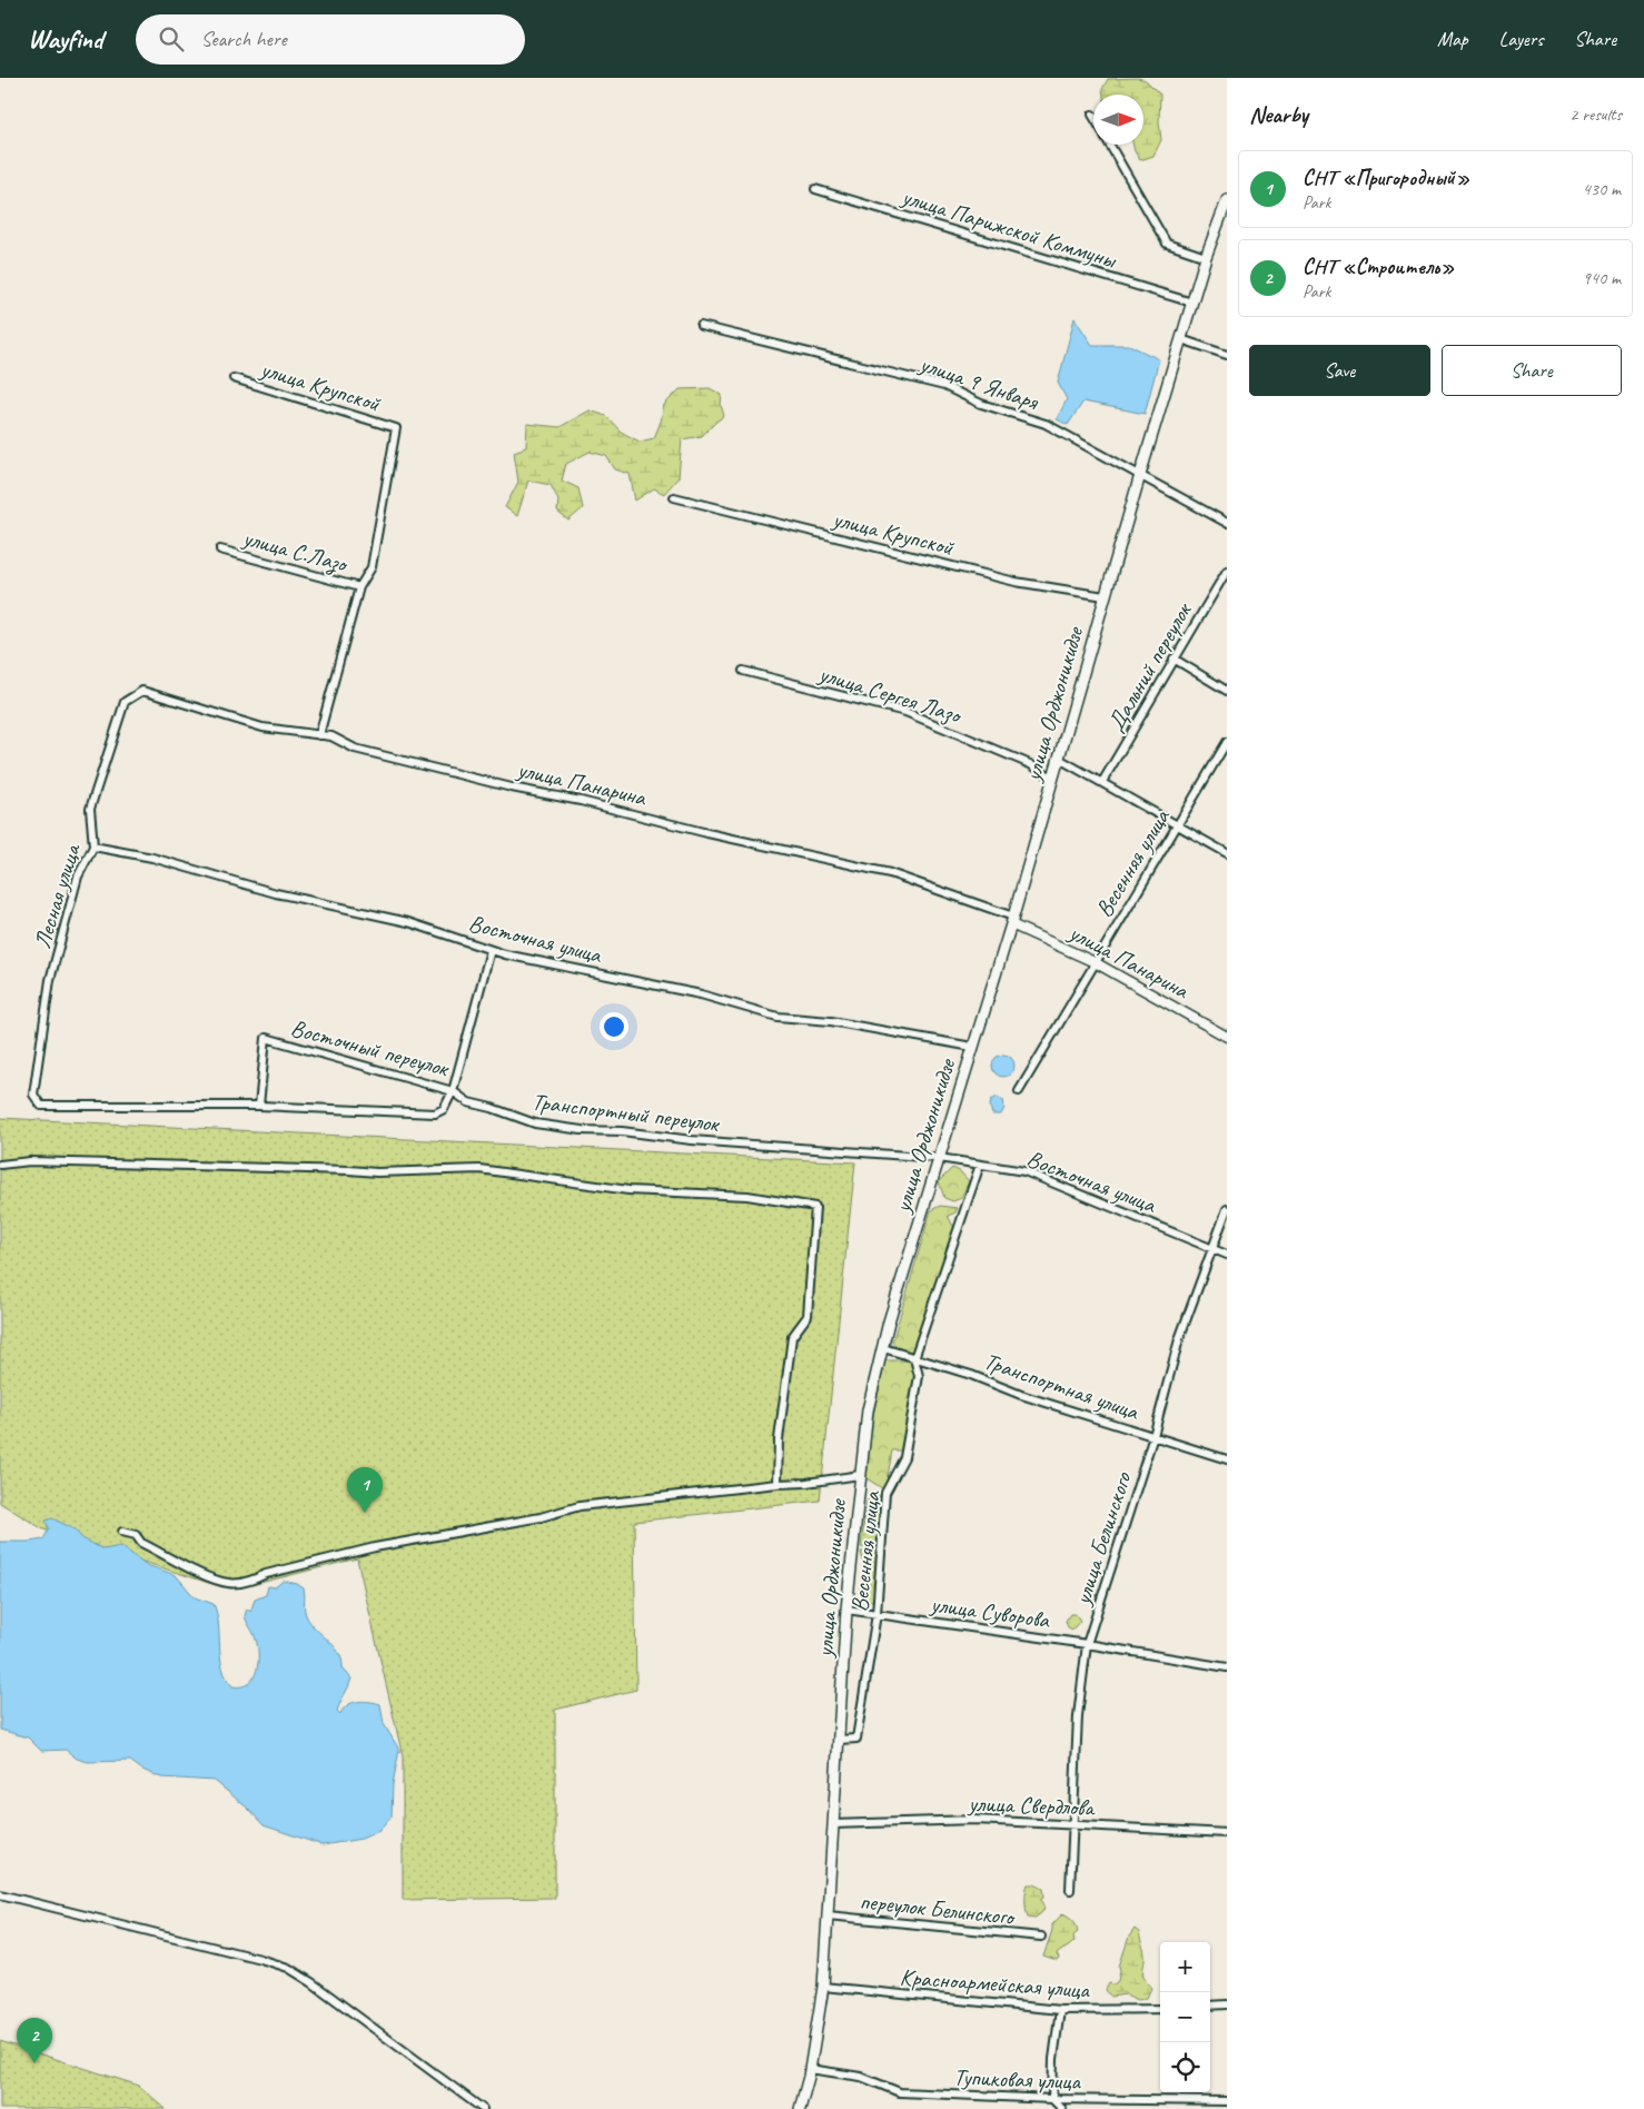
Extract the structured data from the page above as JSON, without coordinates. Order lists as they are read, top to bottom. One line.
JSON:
{"streets":{"main road":["улица Орджоникидзе"],"street":["улица Парижской Коммуны","улица 9 Января","улица Крупской","улица С.Лазо","Дальний переулок","улица Сергея Лазо","улица Панарина","Весенняя улица","Лесная улица","Восточная улица","Восточный переулок","Транспортный переулок","Транспортная улица","улица Белинского","улица Суворова","улица Свердлова","переулок Белинского","Красноармейская улица","Тупиковая улица"]},"crossings":[["улица Парижской Коммуны","улица Орджоникидзе"],["улица 9 Января","улица Орджоникидзе"],["улица Крупской","улица С.Лазо"],["улица Крупской","улица Орджоникидзе"],["улица Сергея Лазо","улица Орджоникидзе"],["улица Орджоникидзе","улица Панарина"],["улица Орджоникидзе","Весенняя улица"],["улица Орджоникидзе","Восточная улица"],["улица Орджоникидзе","Транспортный переулок"],["улица Орджоникидзе","Транспортная улица"],["улица Орджоникидзе","улица Суворова"],["улица Орджоникидзе","улица Свердлова"],["улица Орджоникидзе","переулок Белинского"],["улица Орджоникидзе","Красноармейская улица"],["улица Орджоникидзе","Тупиковая улица"],["улица Панарина","Весенняя улица"],["улица Панарина","Лесная улица"],["Весенняя улица","Восточная улица"],["Весенняя улица","Транспортная улица"],["Весенняя улица","улица Суворова"],["Лесная улица","Восточная улица"],["Лесная улица","Восточный переулок"],["Восточная улица","Восточный переулок"],["Восточная улица","Транспортный переулок"],["Восточная улица","улица Белинского"],["Восточный переулок","Транспортный переулок"],["Транспортная улица","улица Белинского"],["улица Белинского","улица Суворова"],["улица Белинского","улица Свердлова"]],"north":"right","page":{"header":"Wayfind","search":"Search here","nav":["Map","Layers","Share"],"heading":["Nearby","2 results"],"list":[{"mark":"1","name":"СНТ «Пригородный»","note":"Park","value":"430 m"},{"mark":"2","name":"СНТ «Строитель»","note":"Park","value":"940 m"}],"buttons":["Save","Share"],"pins":["1","2"],"map_buttons":["+","−"]}}
